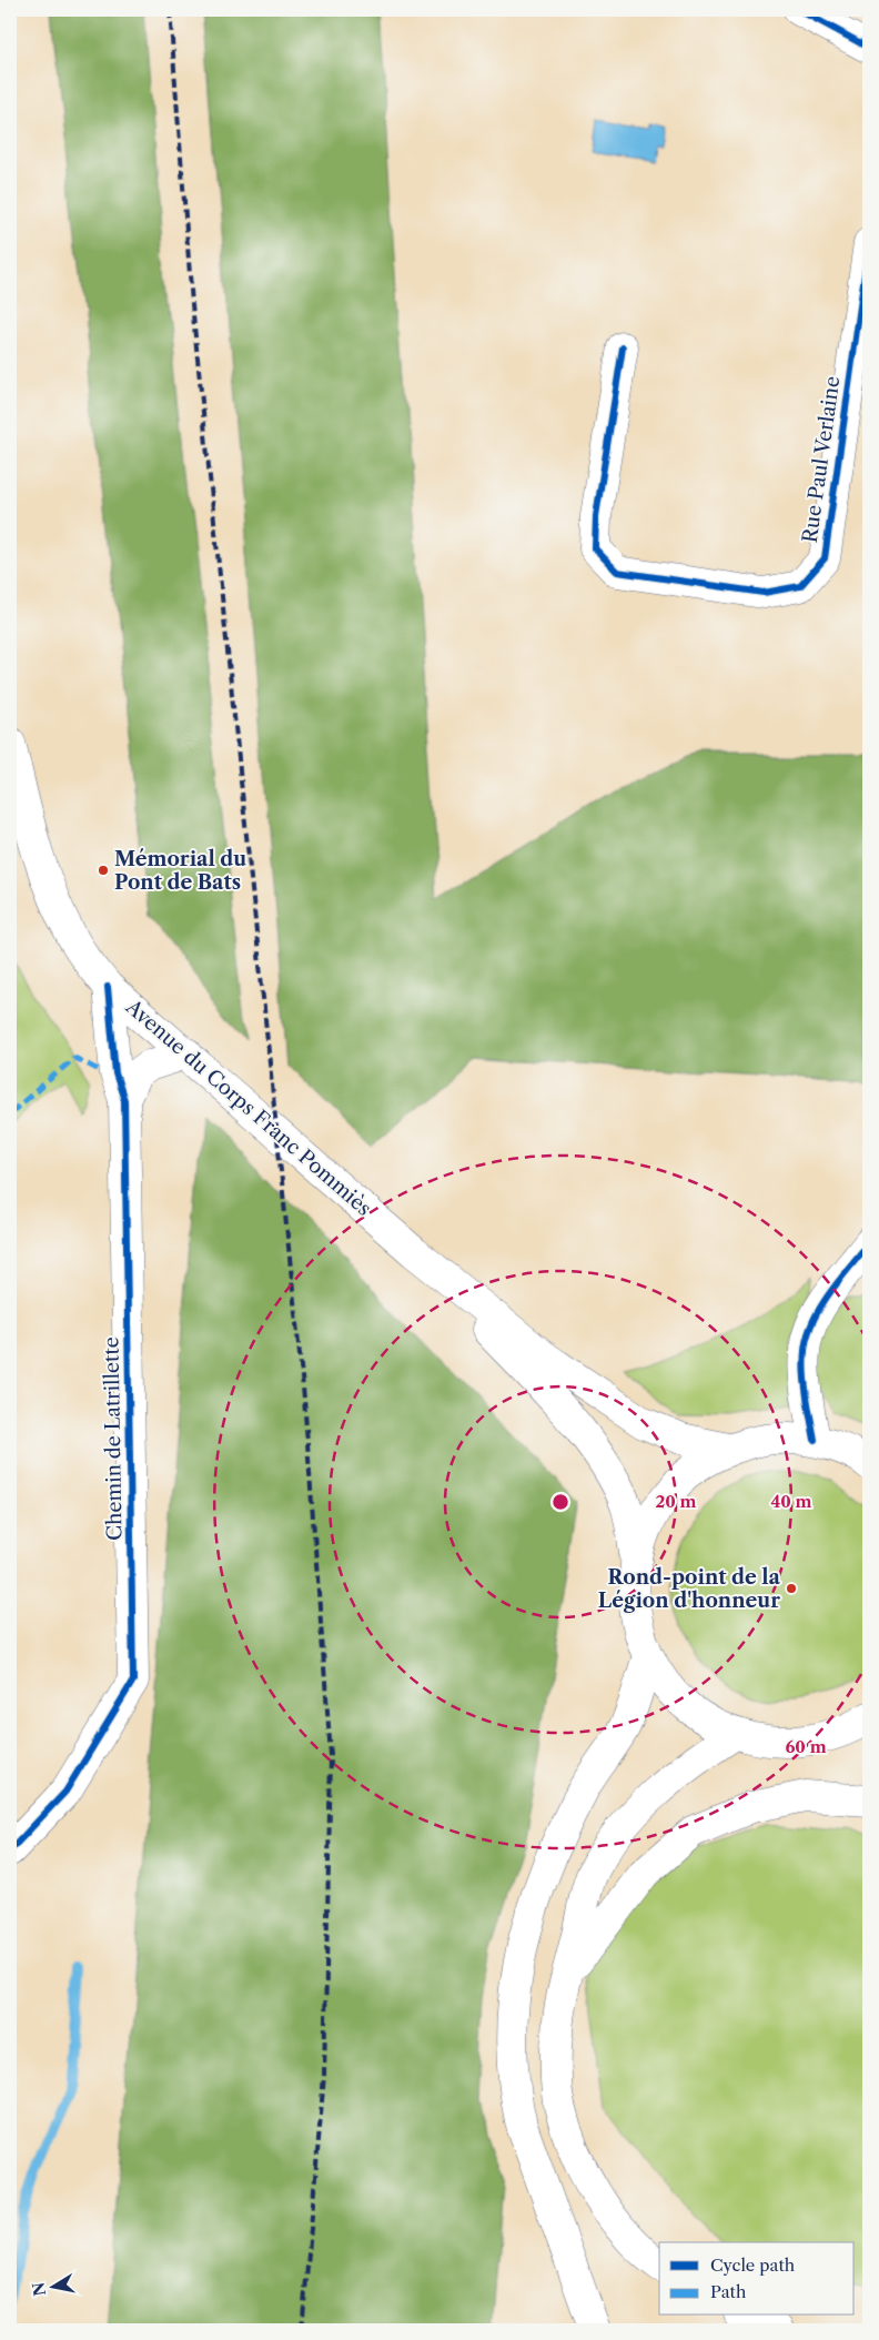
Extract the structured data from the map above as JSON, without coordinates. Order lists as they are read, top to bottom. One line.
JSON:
{"streets":{"main road":["Rue Paul Verlaine","Avenue du Corps Franc Pommiès","Chemin de Latrillette"]},"crossings":[["Avenue du Corps Franc Pommiès","Chemin de Latrillette"]],"places":["Mémorial du Pont de Bats","Rond-point de la Légion d'honneur"],"legend":["Cycle path","Path"],"north":"left","rings":["20 m","40 m","60 m"]}
